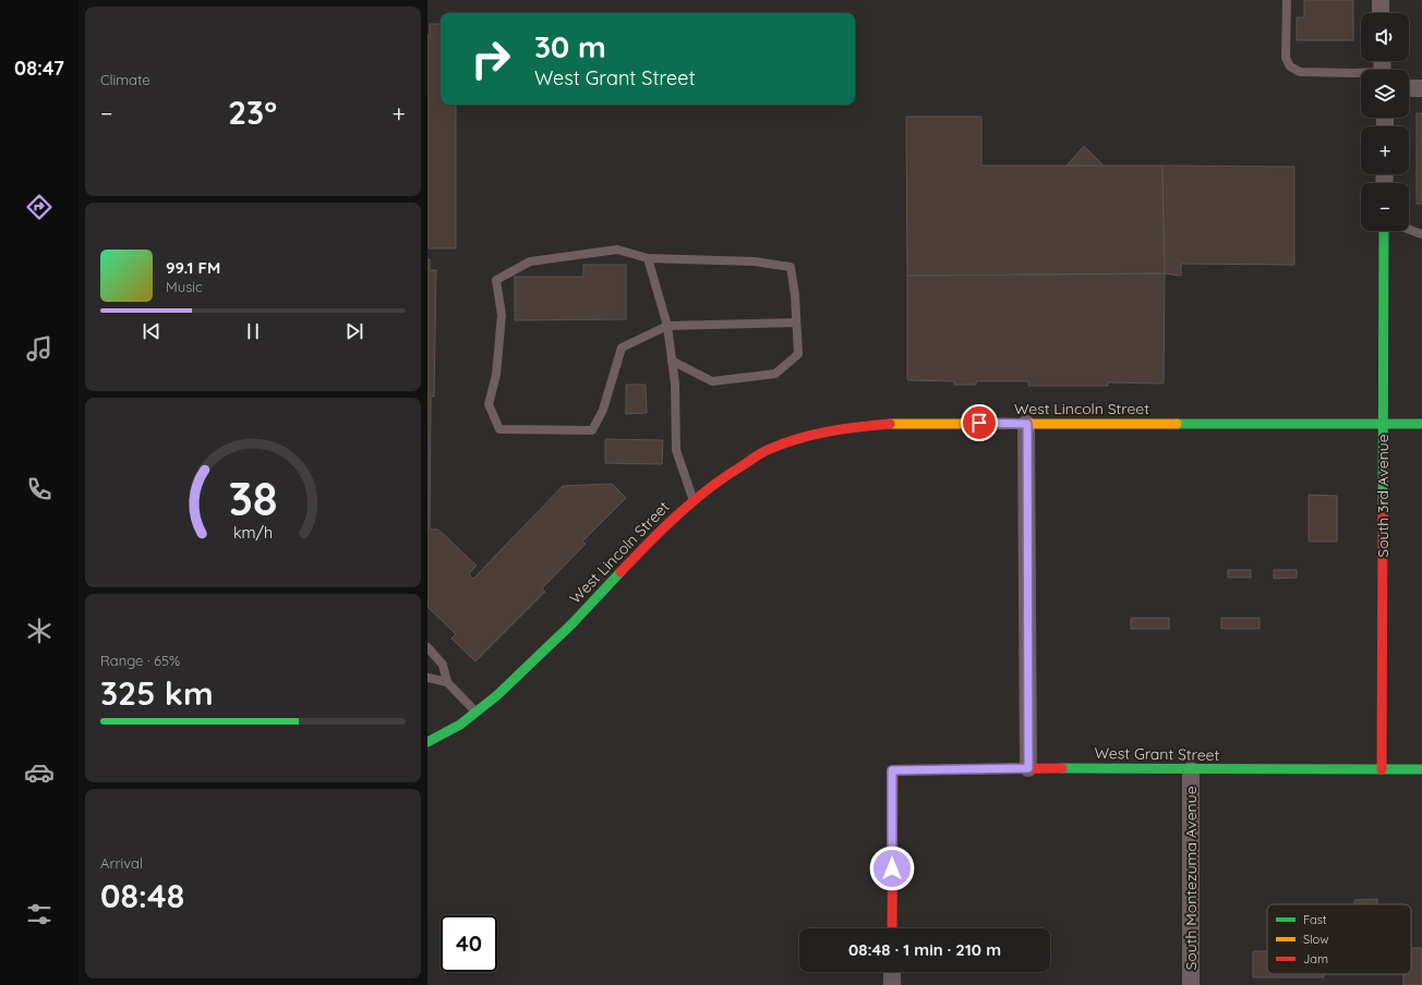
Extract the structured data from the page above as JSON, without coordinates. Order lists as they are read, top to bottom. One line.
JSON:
{"streets":{"street":["West Lincoln Street","South 3rd Avenue","West Grant Street","South Montezuma Avenue"]},"crossings":[["West Lincoln Street","South 3rd Avenue"],["South 3rd Avenue","West Grant Street"],["West Grant Street","South Montezuma Avenue"]],"legend":["Fast","Slow","Jam"],"page":{"tabs":"08:47","tile":["Climate",["Range · 65%","325 km"],["Arrival","08:48"]],"map_buttons":["+","−"],"turn":["30 m","West Grant Street"],"heat":["−","23°","+"],"song":["99.1 FM","Music"],"limit":"40","trip":"08:48 · 1 min · 210 m","gauge":["38","km/h"]}}
